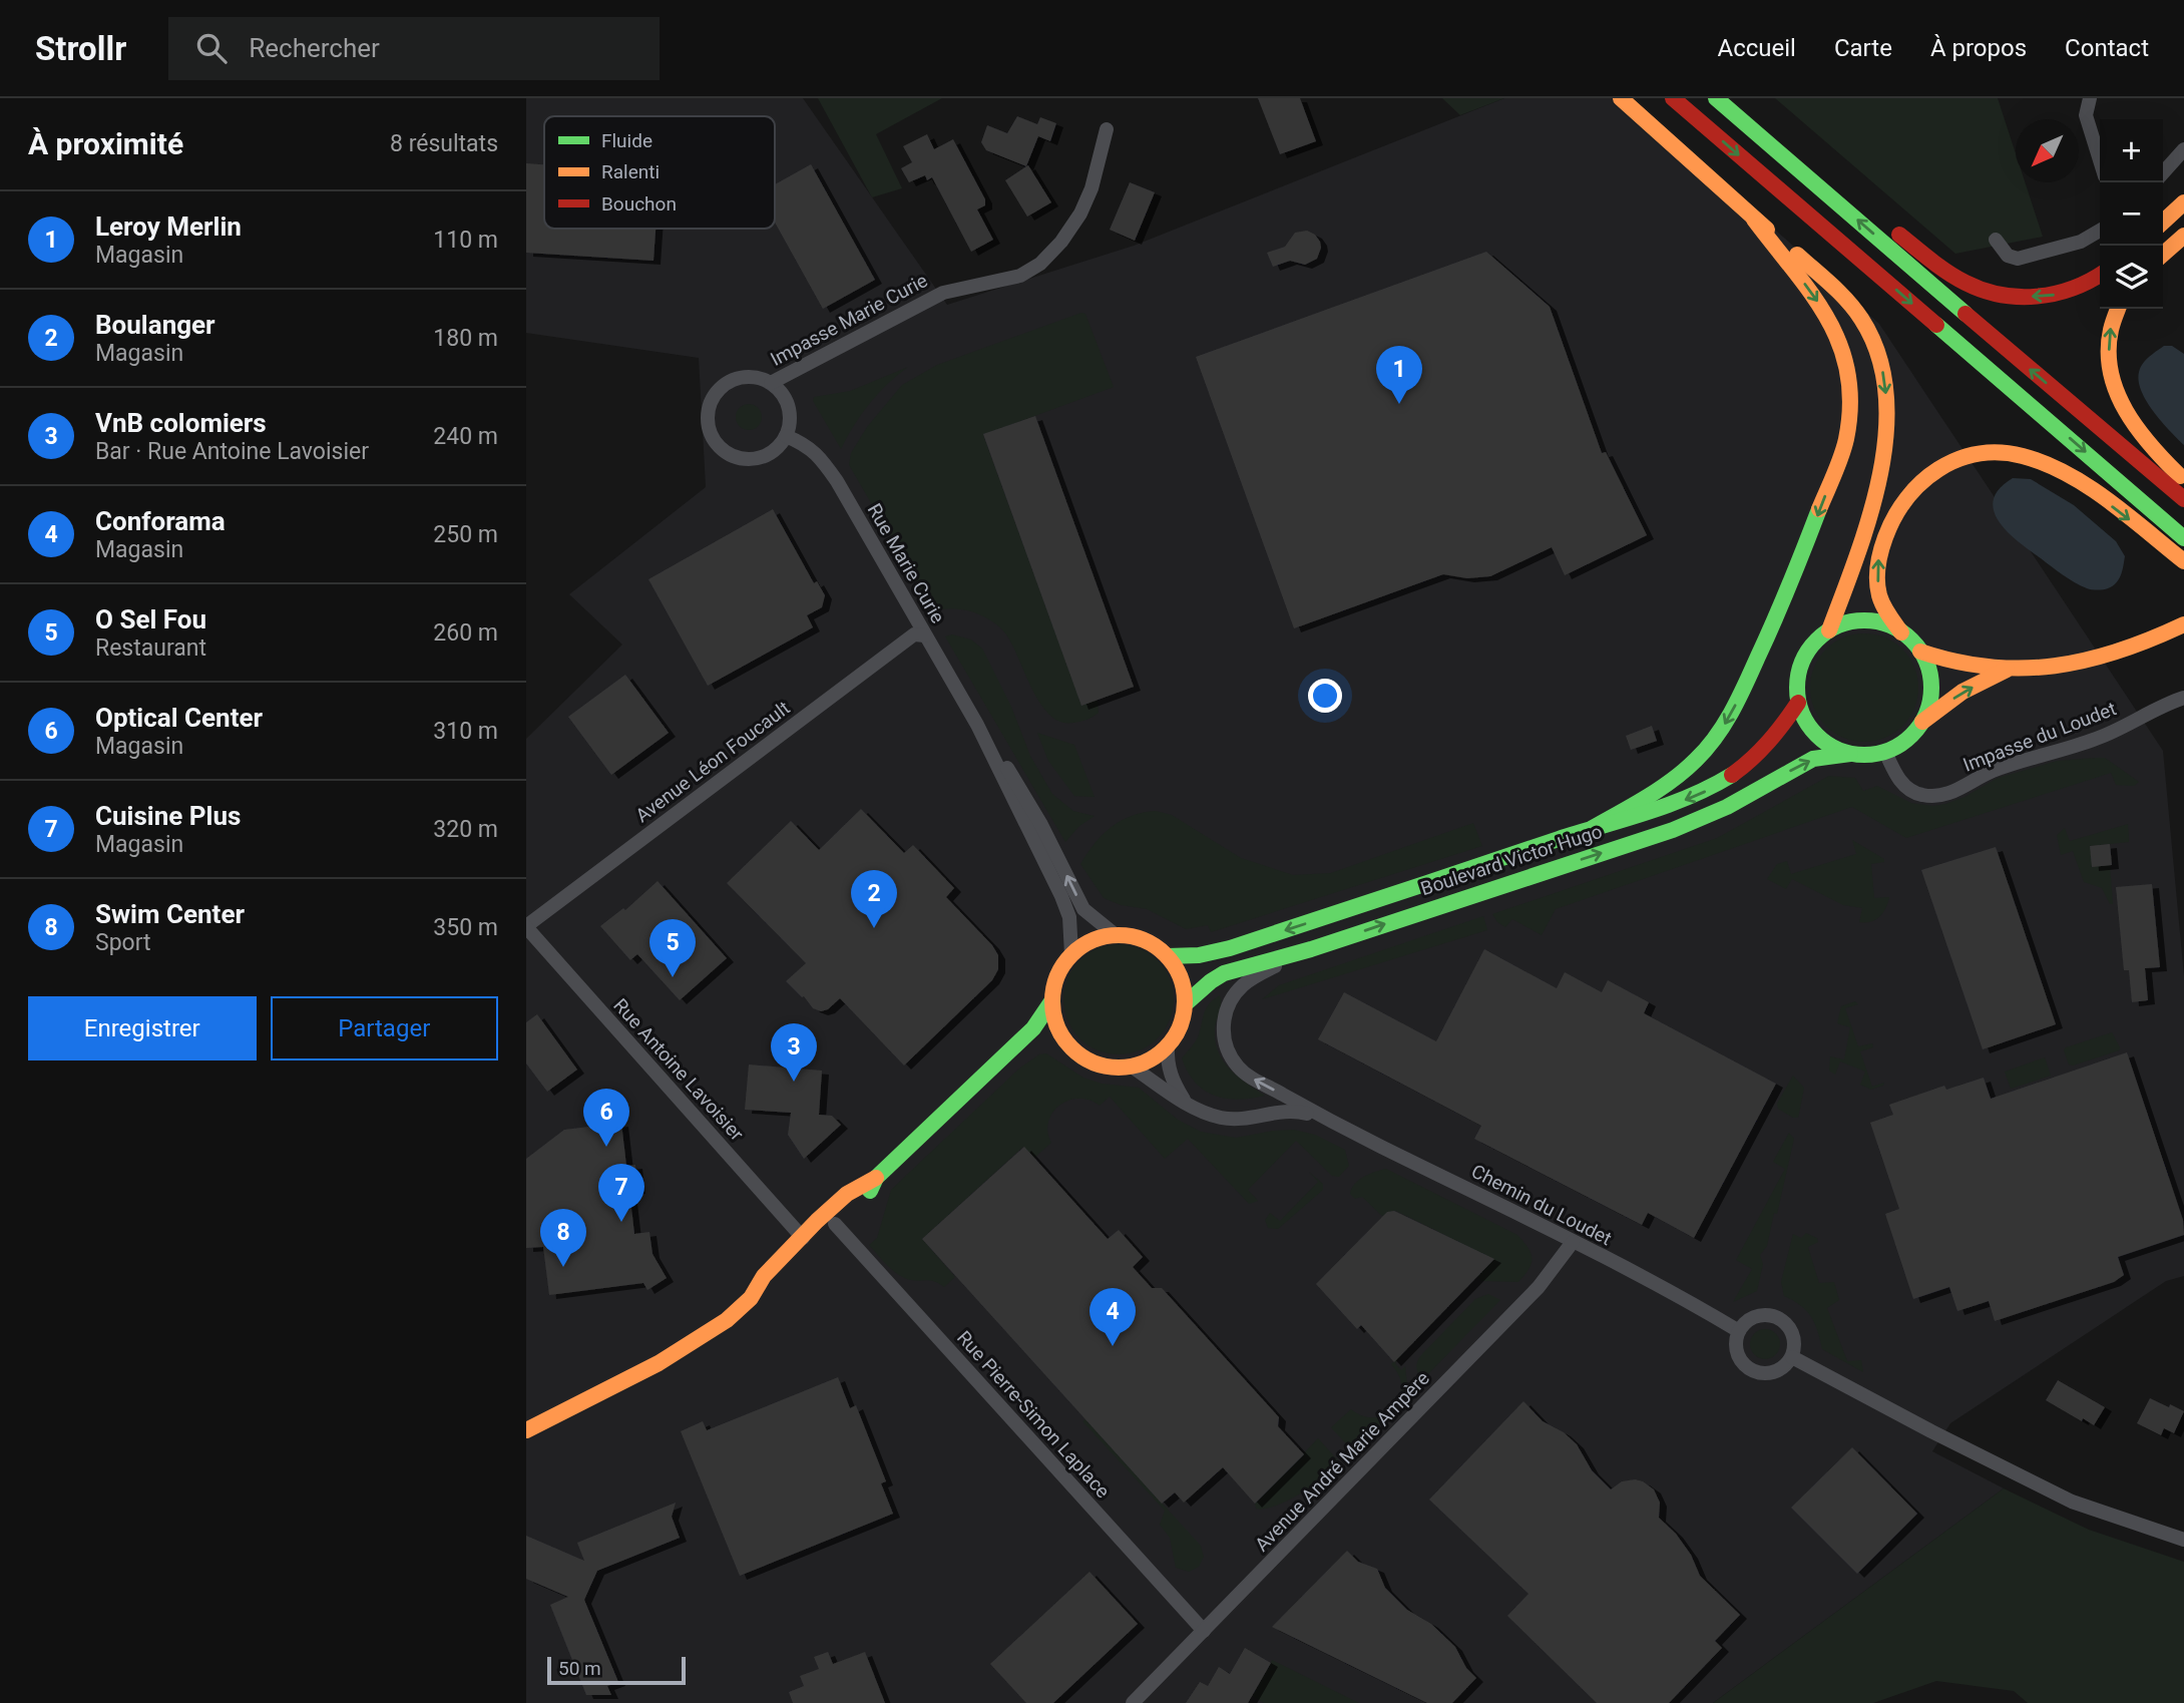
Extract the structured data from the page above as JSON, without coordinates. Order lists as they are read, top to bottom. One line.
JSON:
{"streets":{"main road":["Boulevard Victor Hugo"],"street":["Impasse Marie Curie","Rue Marie Curie","Impasse du Loudet","Avenue Léon Foucault","Rue Antoine Lavoisier","Chemin du Loudet","Rue Pierre-Simon Laplace","Avenue André Marie Ampère"]},"crossings":[["Impasse Marie Curie","Rue Marie Curie"],["Rue Marie Curie","Avenue Léon Foucault"],["Rue Marie Curie","Boulevard Victor Hugo"],["Rue Marie Curie","Chemin du Loudet"],["Impasse du Loudet","Boulevard Victor Hugo"],["Avenue Léon Foucault","Rue Antoine Lavoisier"],["Boulevard Victor Hugo","Chemin du Loudet"],["Chemin du Loudet","Avenue André Marie Ampère"],["Rue Pierre-Simon Laplace","Avenue André Marie Ampère"]],"legend":["Fluide","Ralenti","Bouchon"],"scale_bar":"50 m","north":"bottom left","page":{"header":"Strollr","search":"Rechercher","nav":["Accueil","Carte","À propos","Contact"],"heading":["À proximité","8 résultats"],"map_buttons":["+","−"],"list":[{"mark":"1","name":"Leroy Merlin","note":"Magasin","value":"110 m"},{"mark":"2","name":"Boulanger","note":"Magasin","value":"180 m"},{"mark":"3","name":"VnB colomiers","note":"Bar · Rue Antoine Lavoisier","value":"240 m"},{"mark":"4","name":"Conforama","note":"Magasin","value":"250 m"},{"mark":"5","name":"O Sel Fou","note":"Restaurant","value":"260 m"},{"mark":"6","name":"Optical Center","note":"Magasin","value":"310 m"},{"mark":"7","name":"Cuisine Plus","note":"Magasin","value":"320 m"},{"mark":"8","name":"Swim Center","note":"Sport","value":"350 m"}],"pins":["1","2","5","3","6","7","8","4"],"buttons":["Enregistrer","Partager"],"scale":"50 m"}}
